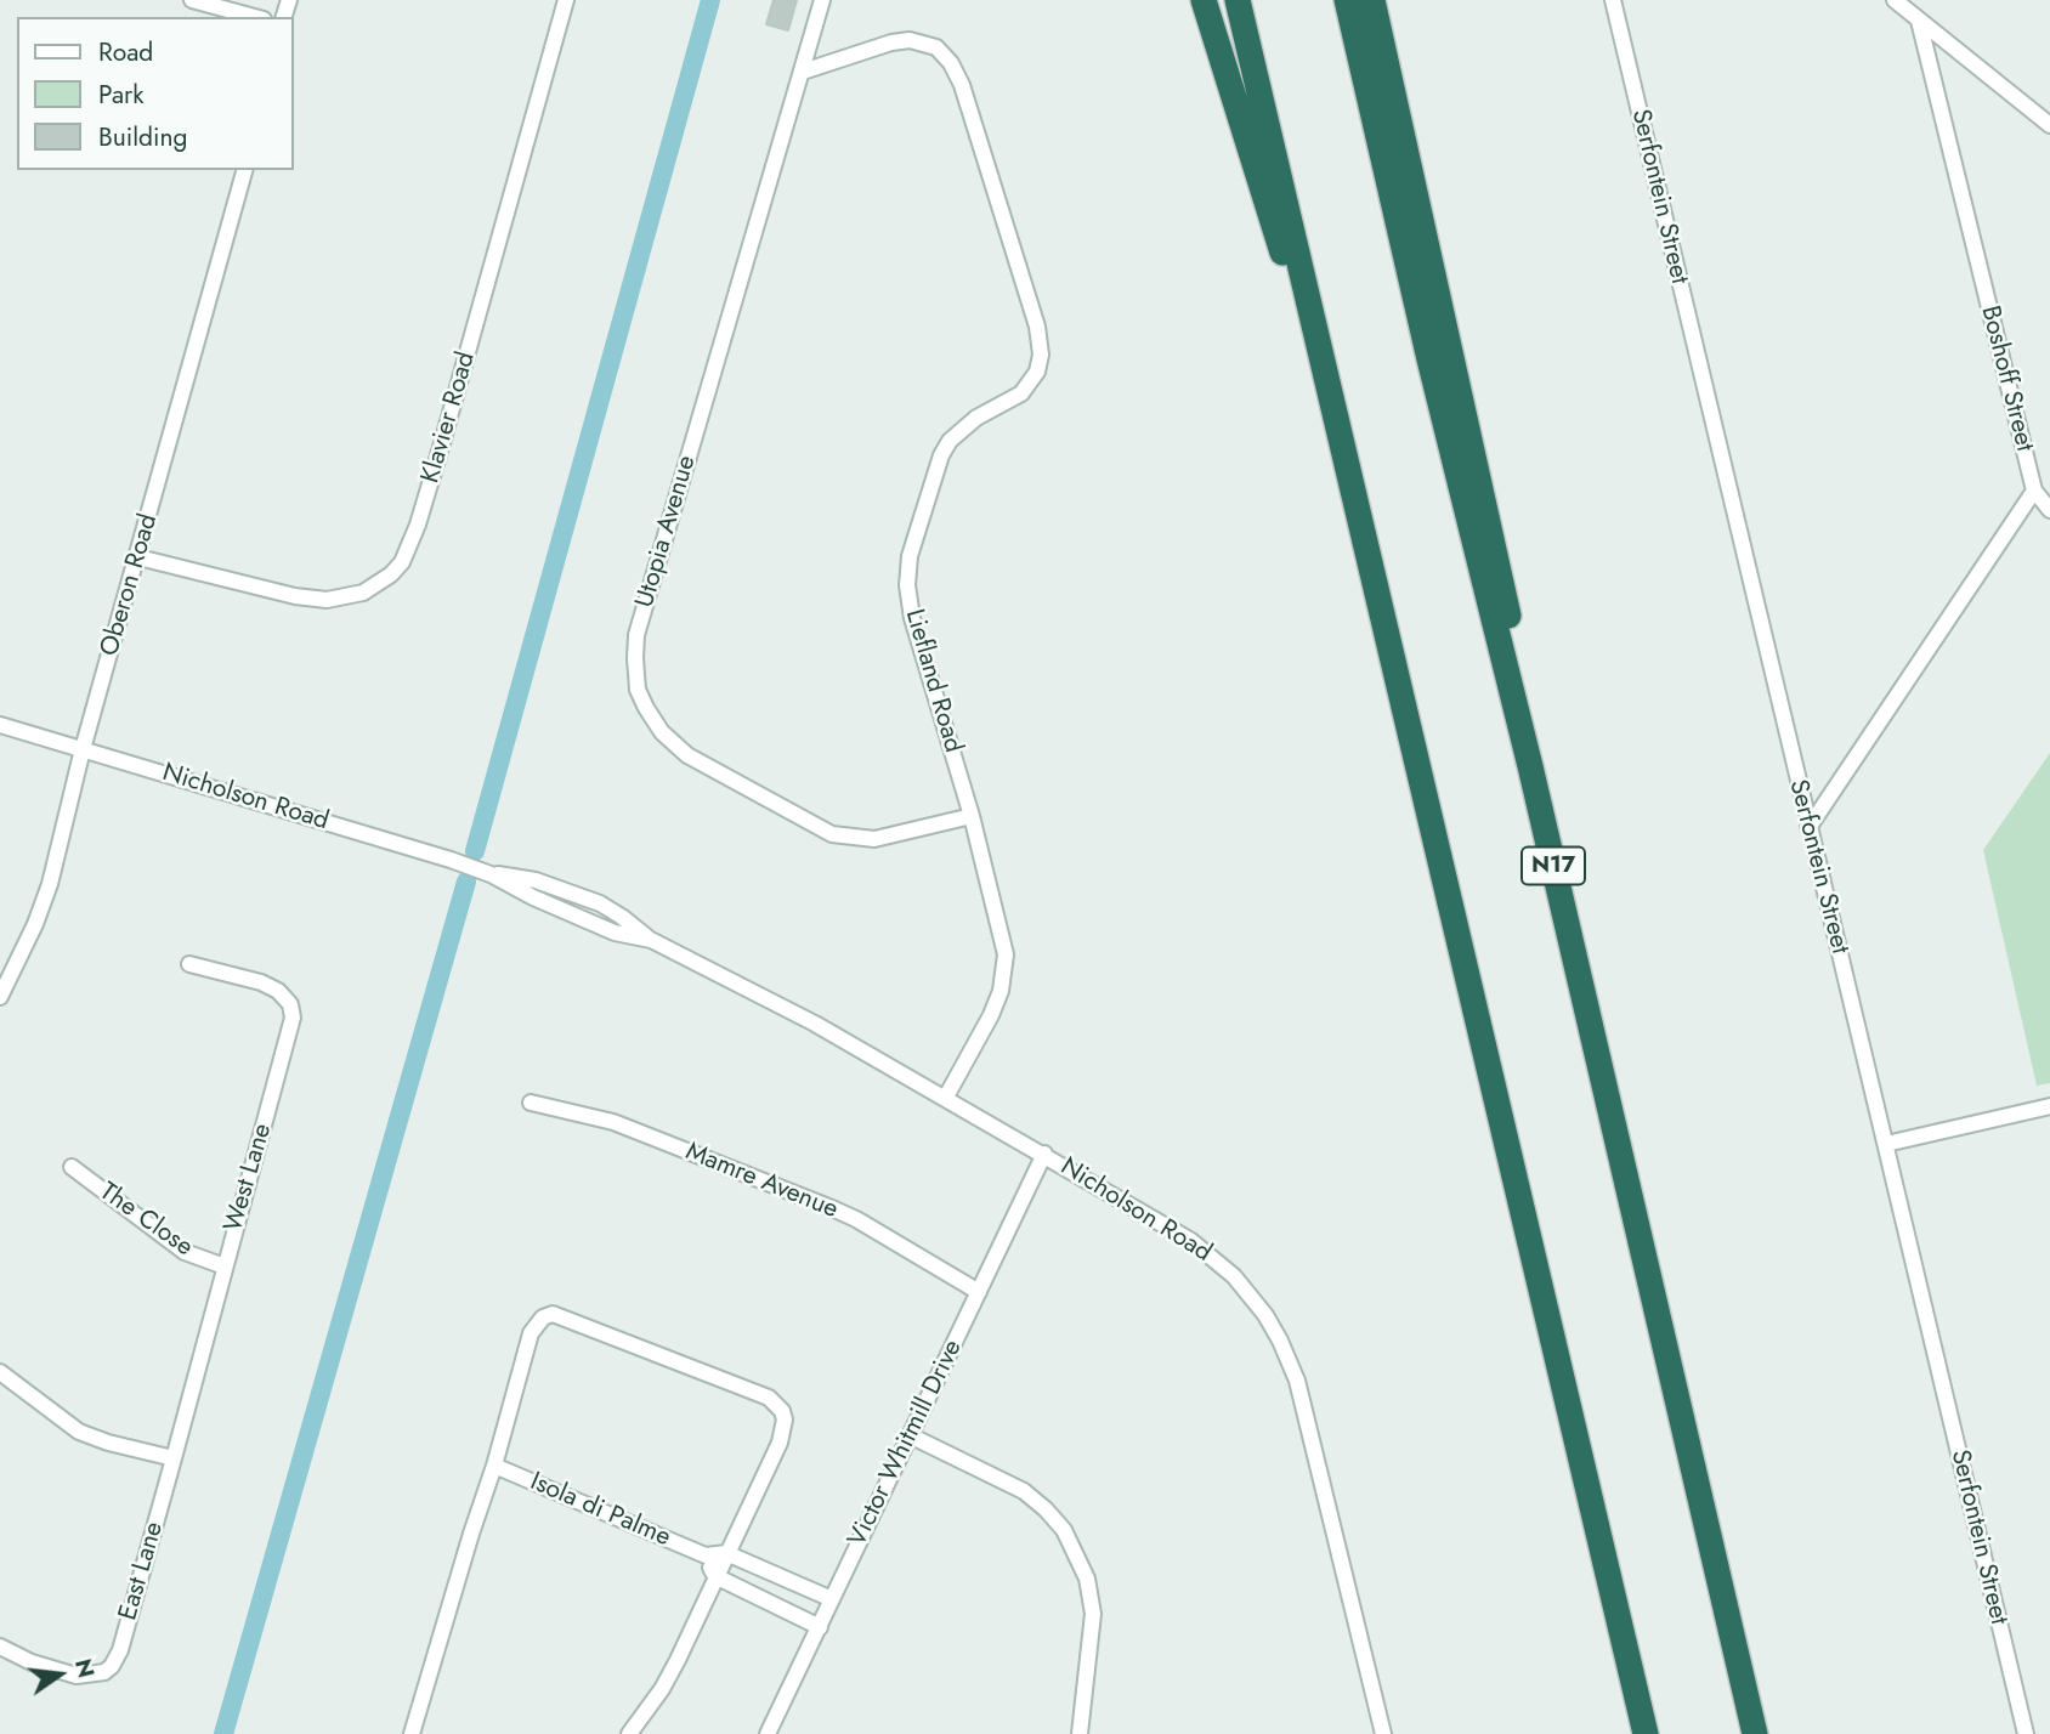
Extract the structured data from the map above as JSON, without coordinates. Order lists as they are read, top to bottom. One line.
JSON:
{"streets":{"highway":["N17"],"street":["Serfontein Street","Boshoff Street","Klavier Road","Utopia Avenue","Oberon Road","Liefland Road","Nicholson Road","West Lane","Mamre Avenue","The Close","Victor Whitmill Drive","Isola di Palme","East Lane"]},"crossings":[["Klavier Road","Oberon Road"],["Utopia Avenue","Liefland Road"],["Oberon Road","Nicholson Road"],["Liefland Road","Nicholson Road"],["Nicholson Road","Victor Whitmill Drive"],["West Lane","The Close"],["West Lane","East Lane"],["Mamre Avenue","Victor Whitmill Drive"]],"legend":["Road","Park","Building"],"north":"right"}
